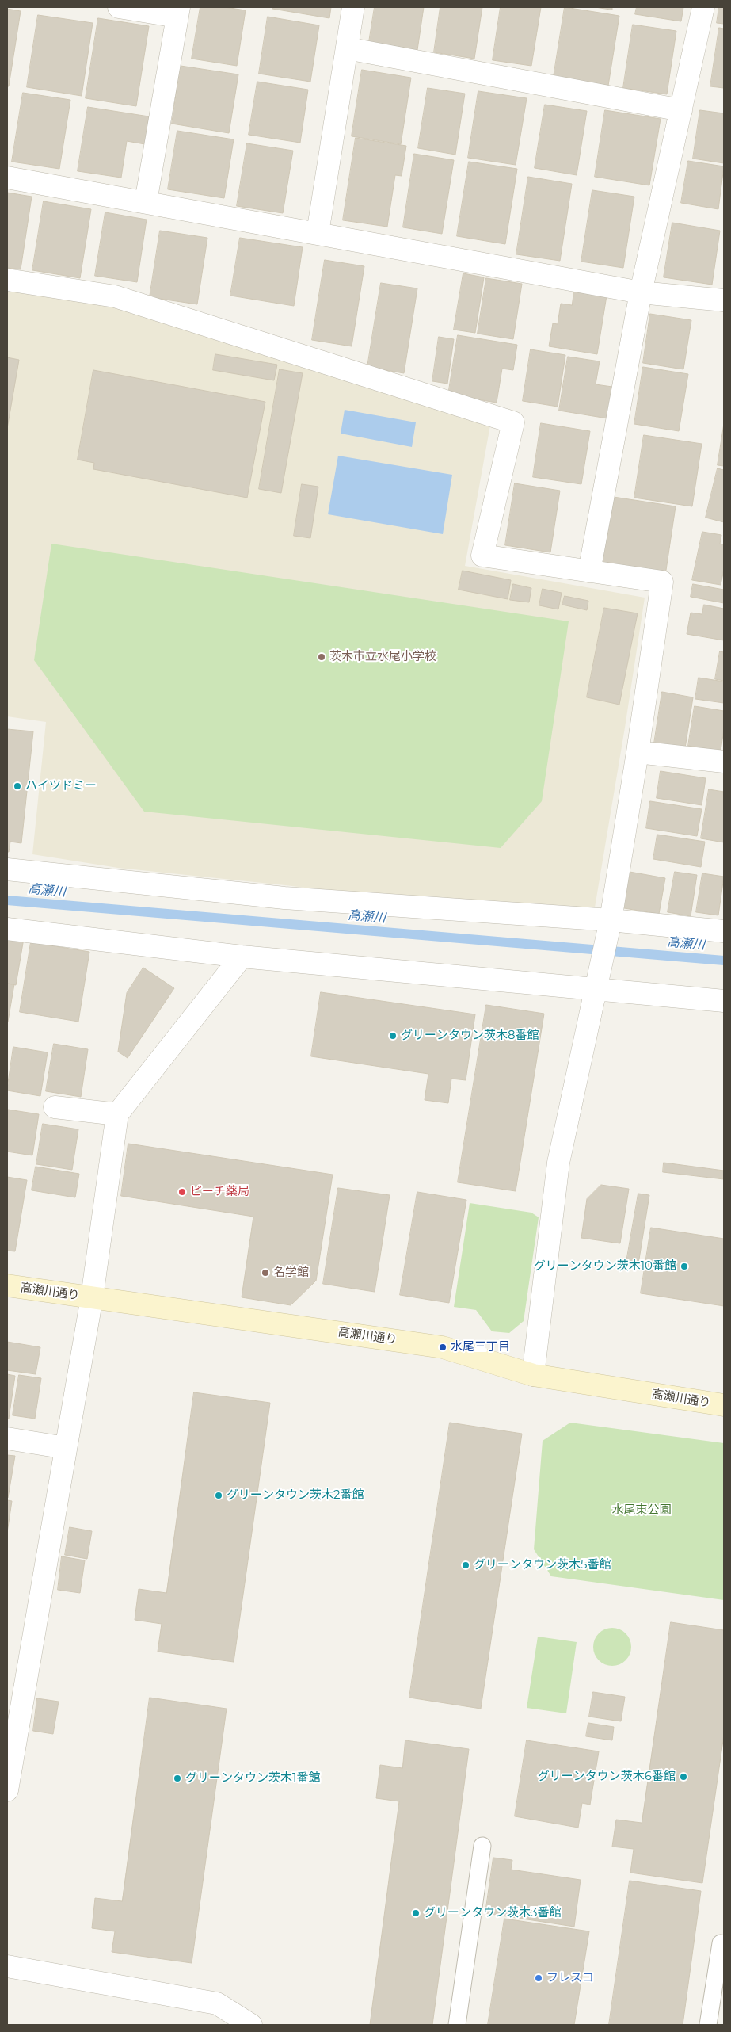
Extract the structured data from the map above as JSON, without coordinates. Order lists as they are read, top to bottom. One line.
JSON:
{"streets":{"street":["高瀬川通り"]},"water":["高瀬川"],"parks":["水尾東公園"],"places":["茨木市立水尾小学校","ハイツドミー","グリーンタウン茨木8番館","ピーチ薬局","グリーンタウン茨木10番館","名学館","水尾三丁目","グリーンタウン茨木2番館","グリーンタウン茨木5番館","グリーンタウン茨木6番館","グリーンタウン茨木1番館","グリーンタウン茨木3番館","フレスコ"]}
